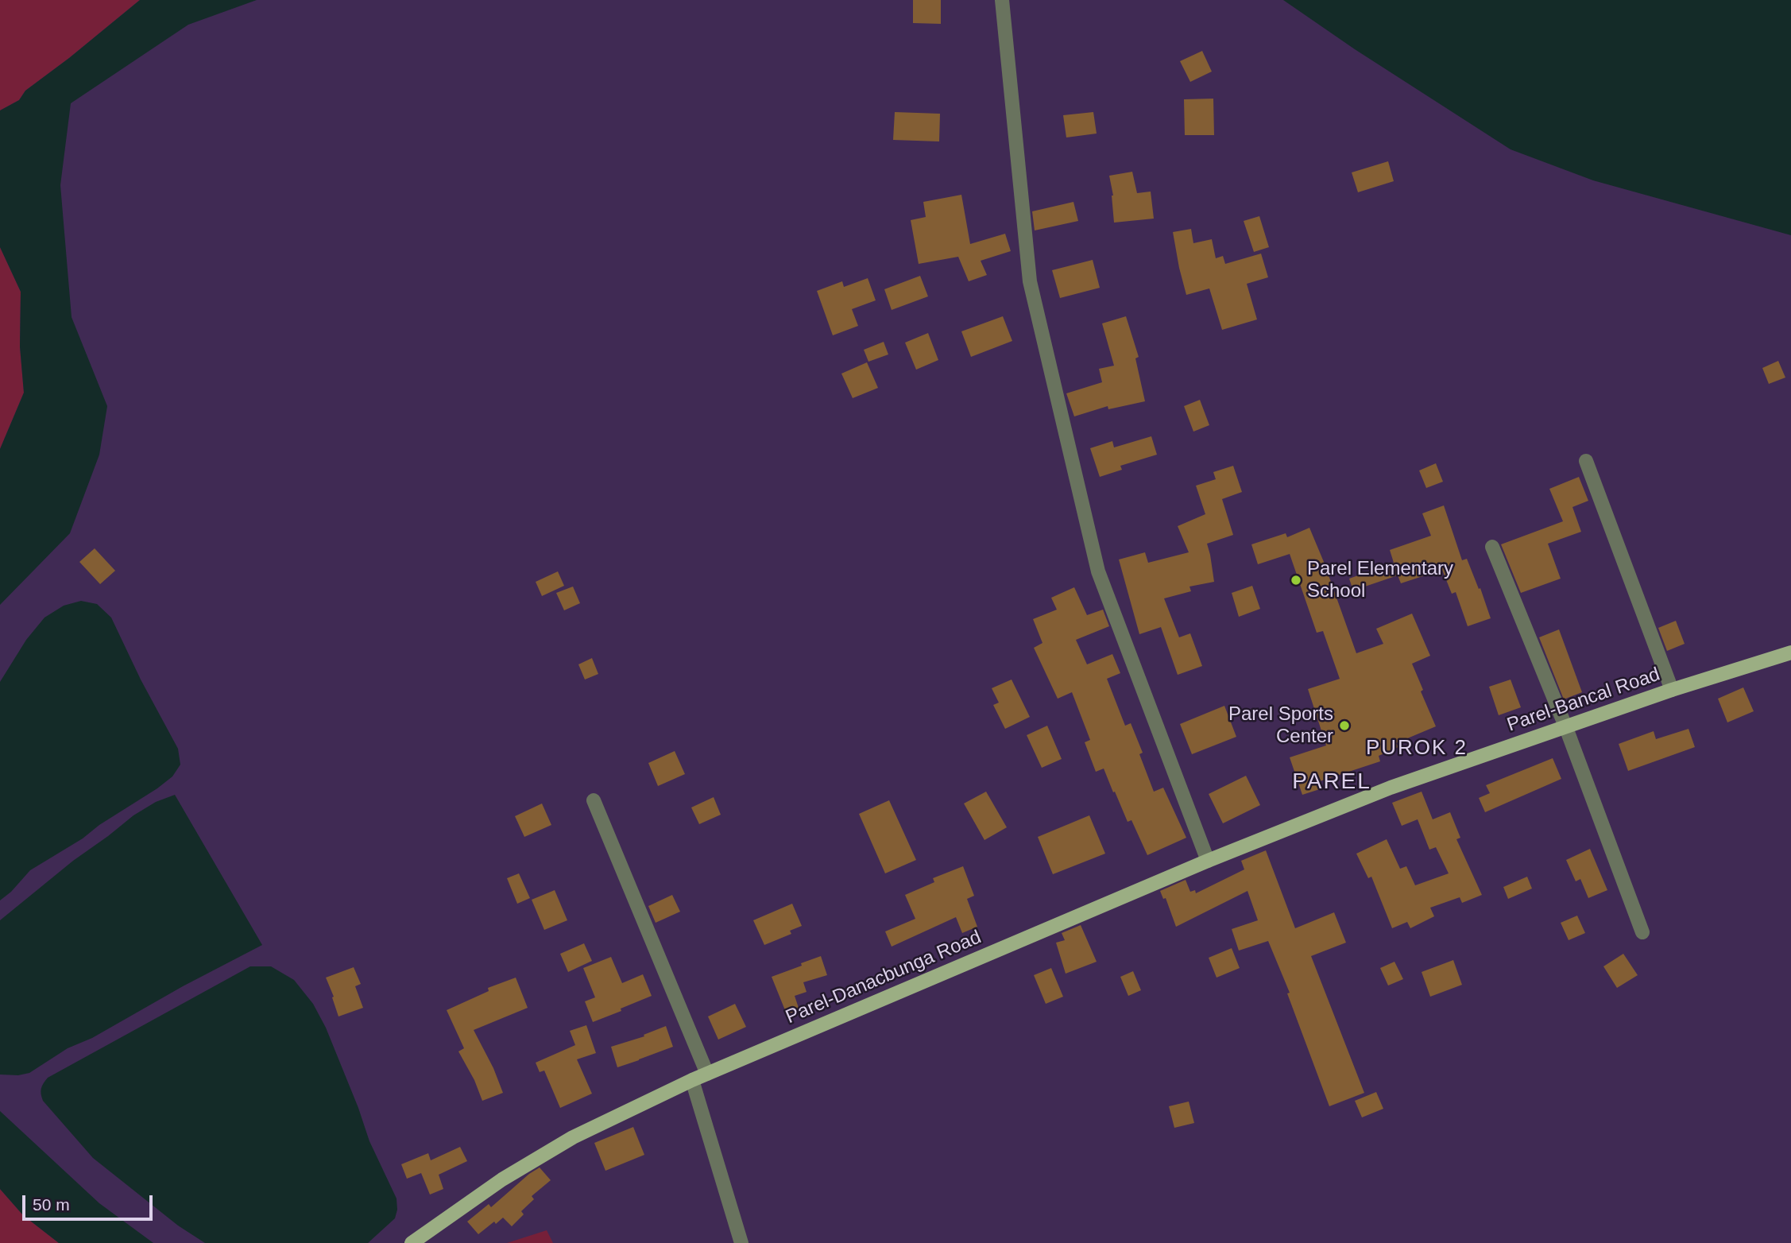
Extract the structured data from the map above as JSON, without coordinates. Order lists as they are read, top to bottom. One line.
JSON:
{"streets":{"main road":["Parel-Bancal Road","Parel-Danacbunga Road"]},"crossings":[["Parel-Bancal Road","Parel-Danacbunga Road"]],"districts":["PUROK 2","PAREL"],"places":["Parel Elementary School","Parel Sports Center"],"scale_bar":"50 m"}
